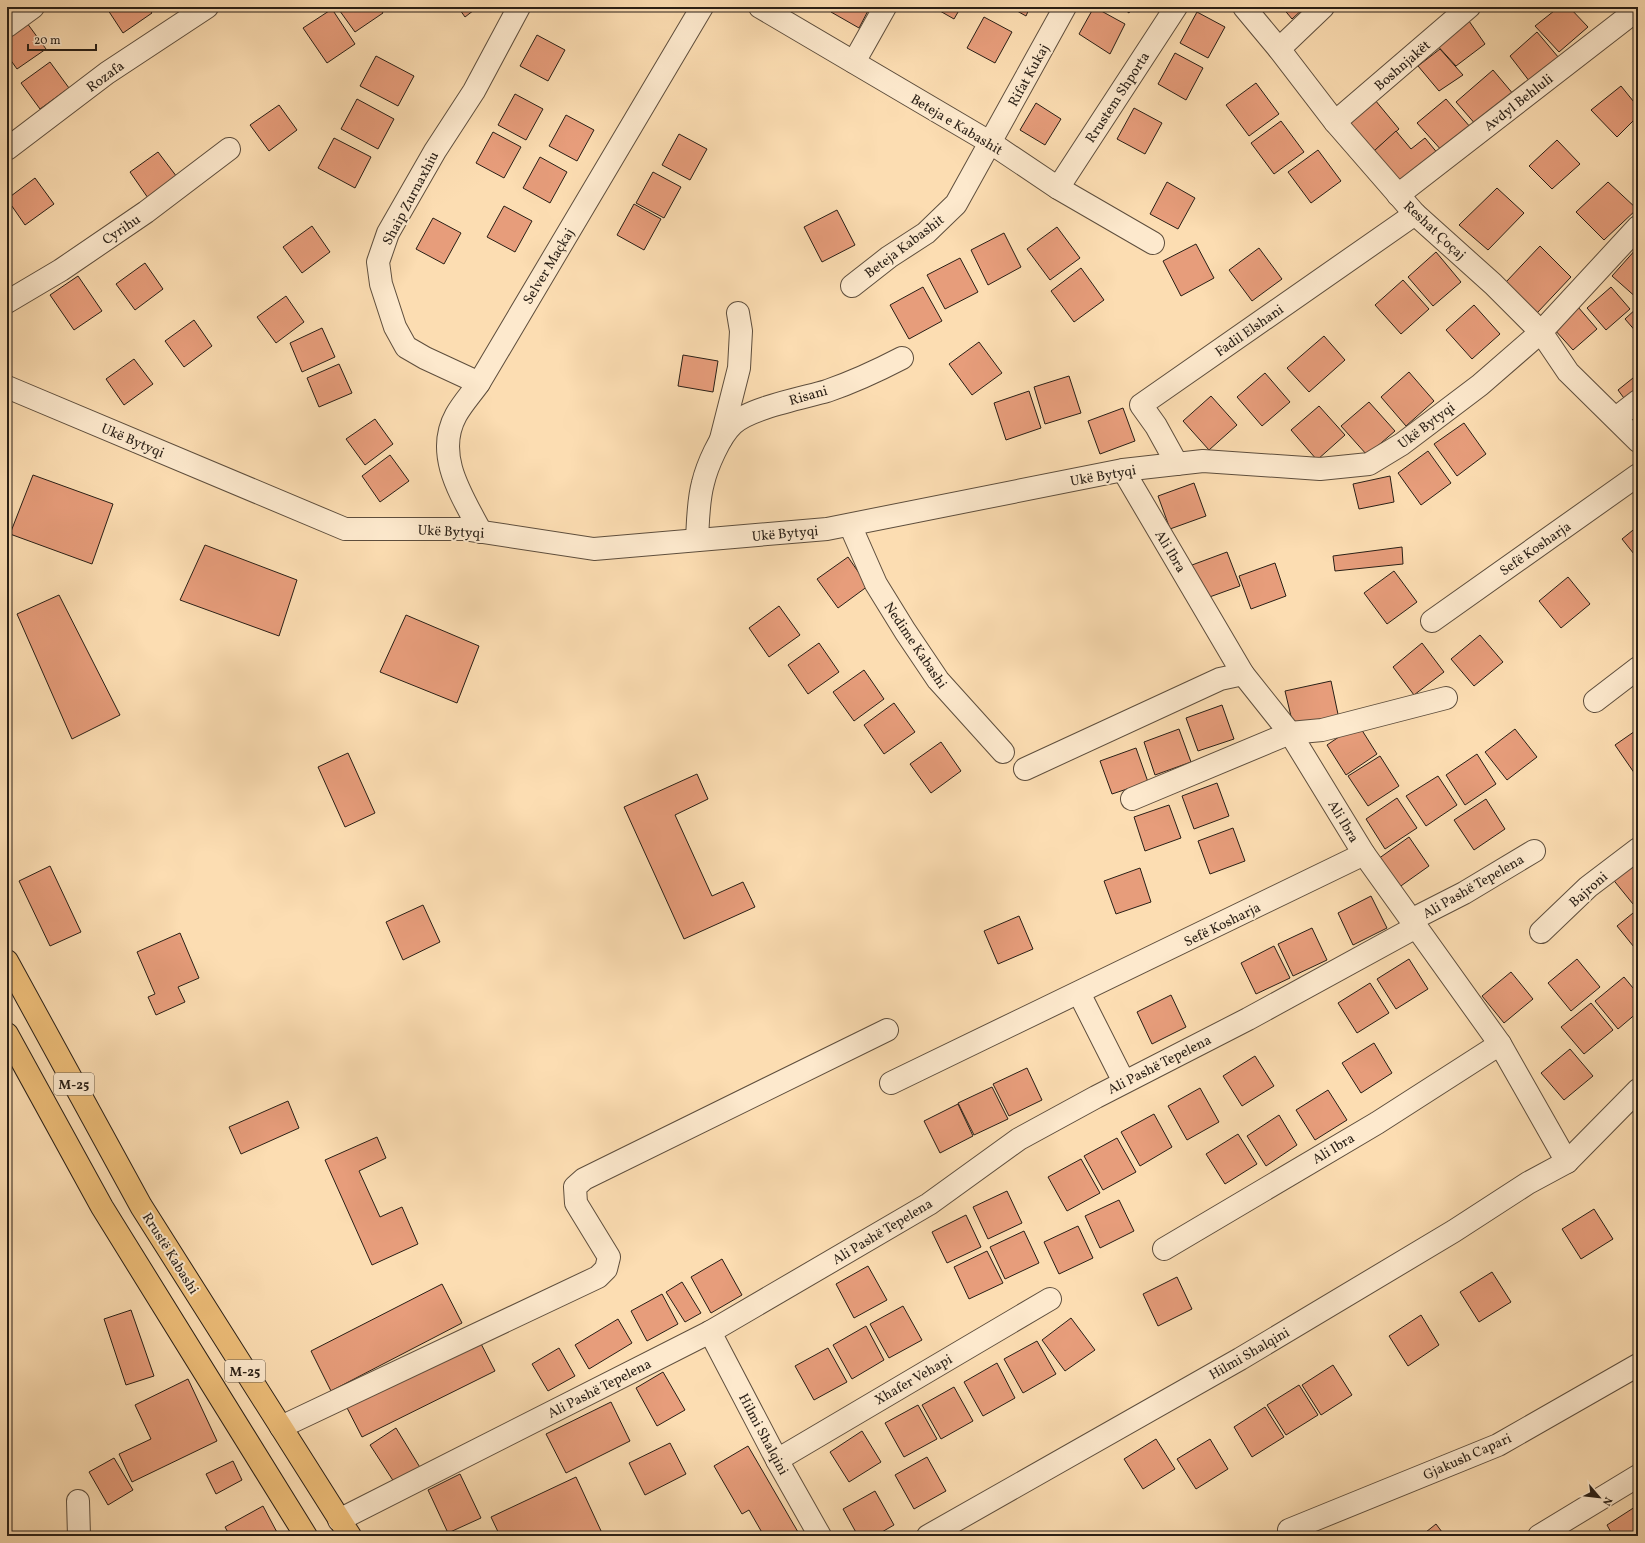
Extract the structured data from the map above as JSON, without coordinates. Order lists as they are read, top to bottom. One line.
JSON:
{"streets":{"main road":["M-25","Rrustë Kabashi"],"street":["Boshnjakët","Rifat Kukaj","Rozafa","Rrustem Shporta","Avdyl Behluli","Beteja e Kabashit","Shaip Zurnaxhiu","Cyrihu","Reshat Çoçaj","Beteja Kabashit","Selver Maçkaj","Fadil Elshani","Risani","Ukë Bytyqi","Sefë Kosharja","Ali Ibra","Nedime Kabashi","Ali Pashë Tepelena","Bajroni","Hilmi Shalqini","Xhafer Vehapi","Gjakush Capari"]},"crossings":[["Boshnjakët","Reshat Çoçaj"],["Rifat Kukaj","Beteja e Kabashit"],["Rifat Kukaj","Beteja Kabashit"],["Rrustem Shporta","Beteja e Kabashit"],["Avdyl Behluli","Reshat Çoçaj"],["Beteja e Kabashit","Beteja Kabashit"],["Shaip Zurnaxhiu","Selver Maçkaj"],["Reshat Çoçaj","Fadil Elshani"],["Reshat Çoçaj","Ukë Bytyqi"],["Selver Maçkaj","Ukë Bytyqi"],["Fadil Elshani","Ukë Bytyqi"],["Risani","Ukë Bytyqi"],["Ukë Bytyqi","Ali Ibra"],["Ukë Bytyqi","Nedime Kabashi"],["Sefë Kosharja","Ali Ibra"],["Ali Ibra","Ali Pashë Tepelena"],["Ali Ibra","Hilmi Shalqini"],["Ali Pashë Tepelena","Rrustë Kabashi"],["Ali Pashë Tepelena","Hilmi Shalqini"],["Hilmi Shalqini","Xhafer Vehapi"]],"scale_bar":"20 m","north":"bottom right"}
